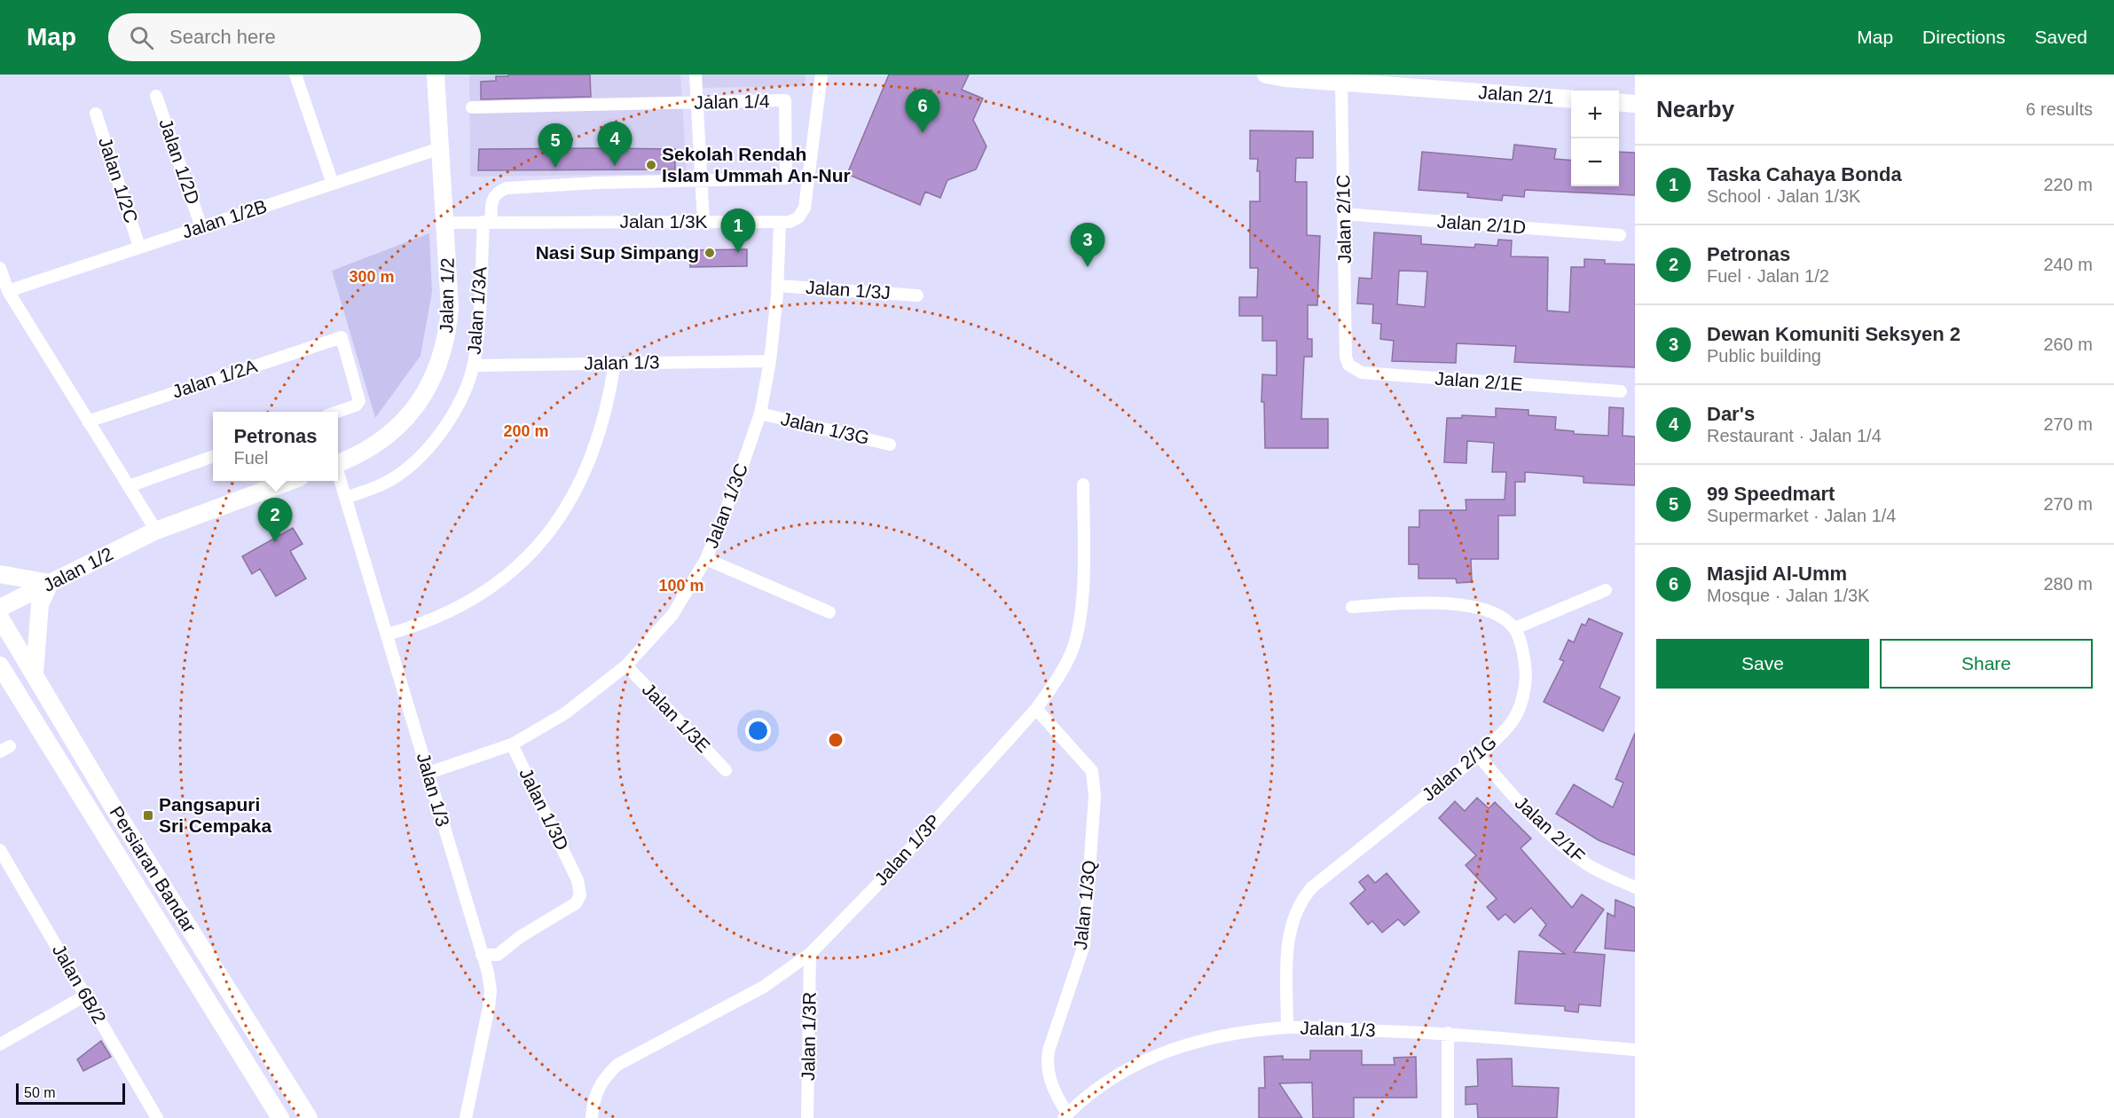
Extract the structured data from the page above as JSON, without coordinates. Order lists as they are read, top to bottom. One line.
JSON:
{"streets":{"main road":["Jalan 2/1","Jalan 1/2","Persiaran Bandar"],"street":["Jalan 1/4","Jalan 1/2D","Jalan 1/2C","Jalan 1/2B","Jalan 2/1C","Jalan 1/3K","Jalan 2/1D","Jalan 1/3J","Jalan 1/3A","Jalan 1/3","Jalan 1/2A","Jalan 2/1E","Jalan 1/3G","Jalan 1/3C","Jalan 1/3E","Jalan 2/1G","Jalan 1/3D","Jalan 2/1F","Jalan 1/3P","Jalan 1/3Q","Jalan 6B/2","Jalan 1/3R"]},"crossings":[["Jalan 2/1","Jalan 2/1C"],["Jalan 1/4","Jalan 1/3K"],["Jalan 1/4","Jalan 1/3A"],["Jalan 1/2D","Jalan 1/2B"],["Jalan 1/2C","Jalan 1/2B"],["Jalan 1/2B","Jalan 1/2"],["Jalan 2/1C","Jalan 2/1D"],["Jalan 2/1C","Jalan 2/1E"],["Jalan 1/3K","Jalan 1/2"],["Jalan 1/3K","Jalan 1/3A"],["Jalan 1/3K","Jalan 1/3C"],["Jalan 1/3J","Jalan 1/3C"],["Jalan 1/3A","Jalan 1/3"],["Jalan 1/3","Jalan 1/3C"],["Jalan 1/3","Jalan 2/1G"],["Jalan 1/3","Jalan 1/3D"],["Jalan 1/3","Jalan 1/3Q"],["Jalan 1/3G","Jalan 1/3C"],["Jalan 1/3C","Jalan 1/3E"],["Jalan 1/3C","Jalan 1/3D"],["Jalan 2/1G","Jalan 2/1F"],["Jalan 1/3P","Jalan 1/3Q"],["Jalan 1/3P","Jalan 1/3R"]],"places":{"other":["Sekolah Rendah Islam Ummah An-Nur","Nasi Sup Simpang"],"transit":["Pangsapuri Sri Cempaka"]},"scale_bar":"50 m","page":{"header":"Map","search":"Search here","nav":["Map","Directions","Saved"],"heading":["Nearby","6 results"],"pins":["6","4","5","1","3","2"],"map_buttons":["+","−"],"list":[{"mark":"1","name":"Taska Cahaya Bonda","note":"School · Jalan 1/3K","value":"220 m"},{"mark":"2","name":"Petronas","note":"Fuel · Jalan 1/2","value":"240 m"},{"mark":"3","name":"Dewan Komuniti Seksyen 2","note":"Public building","value":"260 m"},{"mark":"4","name":"Dar's","note":"Restaurant · Jalan 1/4","value":"270 m"},{"mark":"5","name":"99 Speedmart","note":"Supermarket · Jalan 1/4","value":"270 m"},{"mark":"6","name":"Masjid Al-Umm","note":"Mosque · Jalan 1/3K","value":"280 m"}],"popup":["Petronas","Fuel"],"buttons":["Save","Share"],"scale":"50 m"},"rings":["300 m","200 m","100 m"]}
